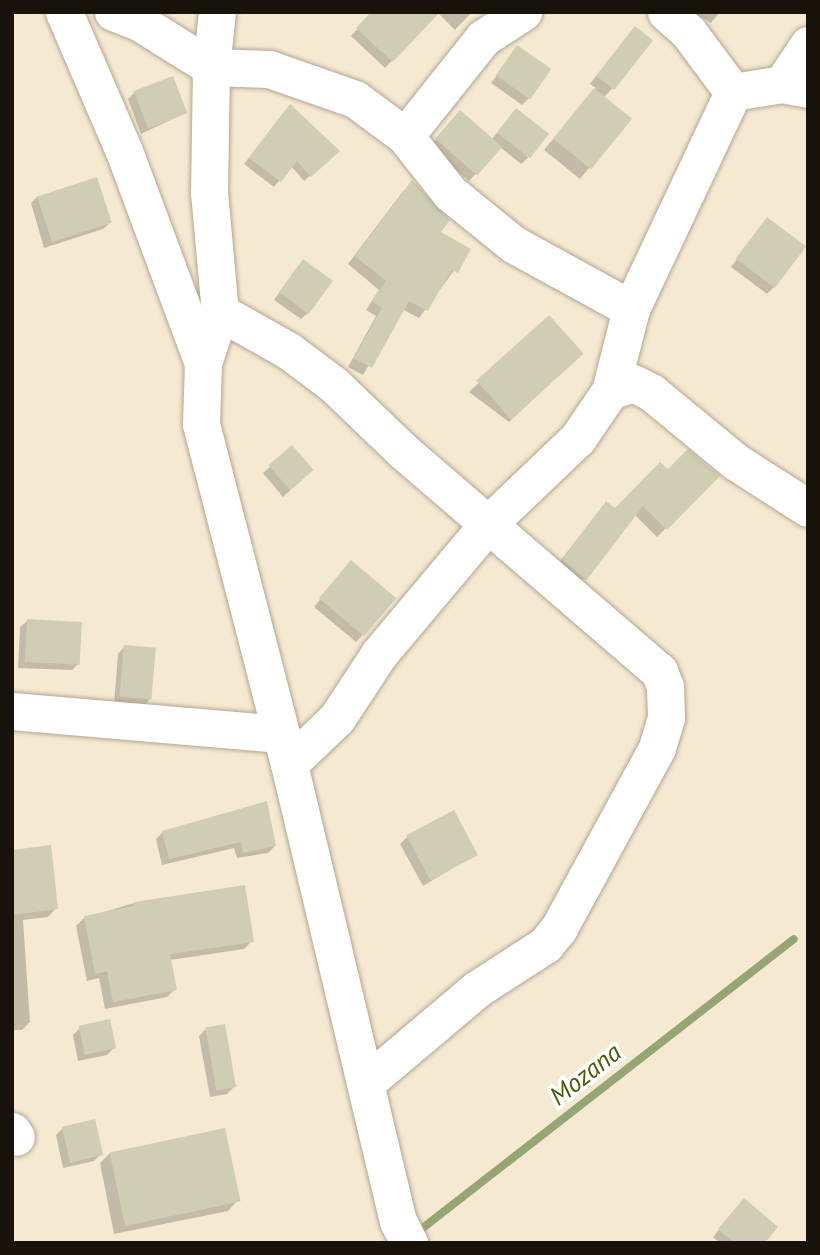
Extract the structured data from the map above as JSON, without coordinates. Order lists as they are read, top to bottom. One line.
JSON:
{"water":["Mozana"]}
